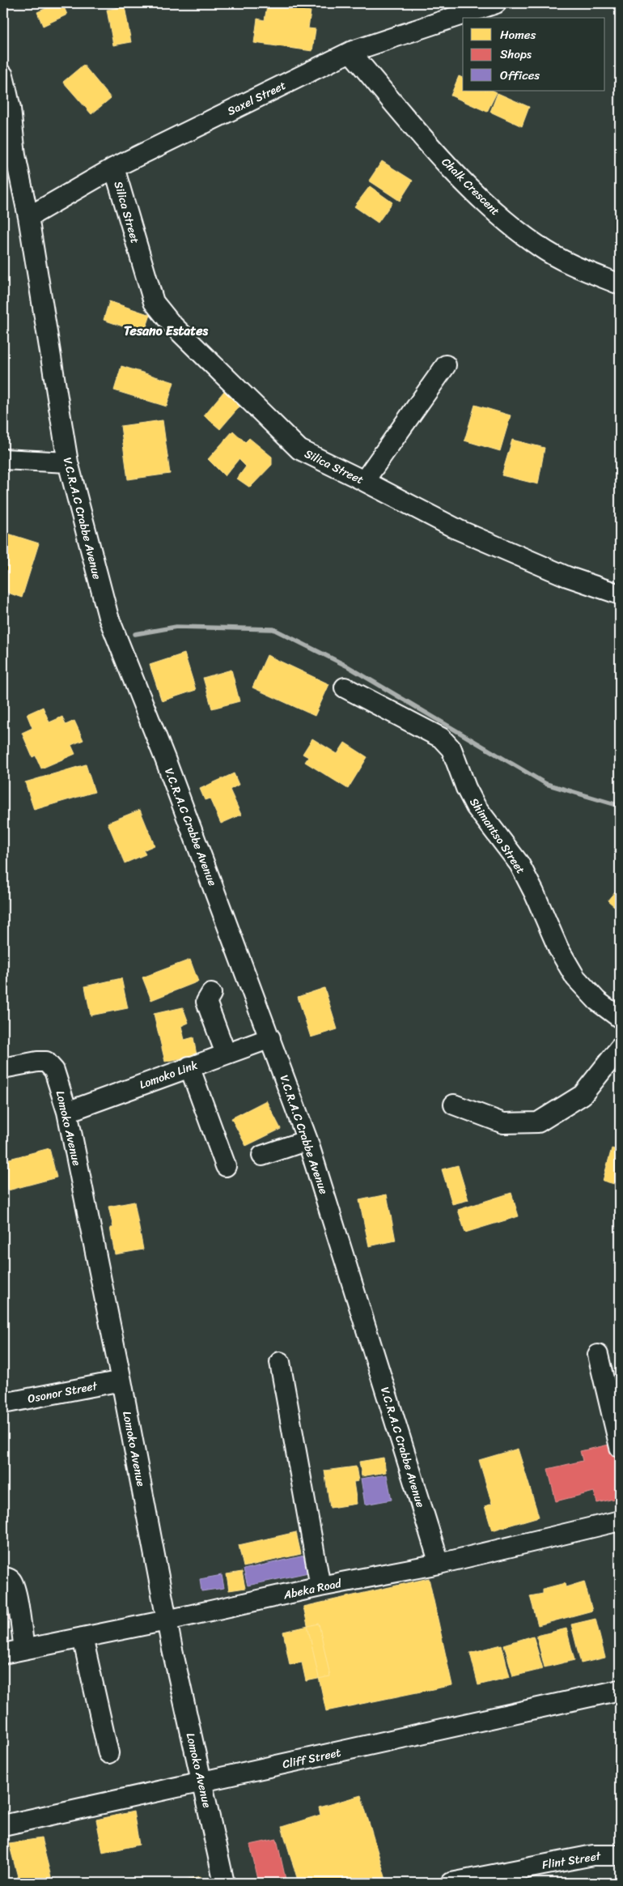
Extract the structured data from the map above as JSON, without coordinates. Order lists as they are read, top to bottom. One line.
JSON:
{"streets":{"street":["Saxel Street","Chalk Crescent","Silica Street","V.C.R.A.C Crabbe Avenue","Shimantso Street","Lomoko Link","Lomoko Avenue","Osonor Street","Abeka Road","Cliff Street","Flint Street"]},"crossings":[["Saxel Street","Chalk Crescent"],["Saxel Street","Silica Street"],["Saxel Street","V.C.R.A.C Crabbe Avenue"],["V.C.R.A.C Crabbe Avenue","Lomoko Link"],["V.C.R.A.C Crabbe Avenue","Abeka Road"],["Lomoko Link","Lomoko Avenue"],["Lomoko Avenue","Osonor Street"],["Lomoko Avenue","Abeka Road"],["Lomoko Avenue","Cliff Street"]],"districts":["Tesano Estates"],"legend":["Homes","Shops","Offices"]}
